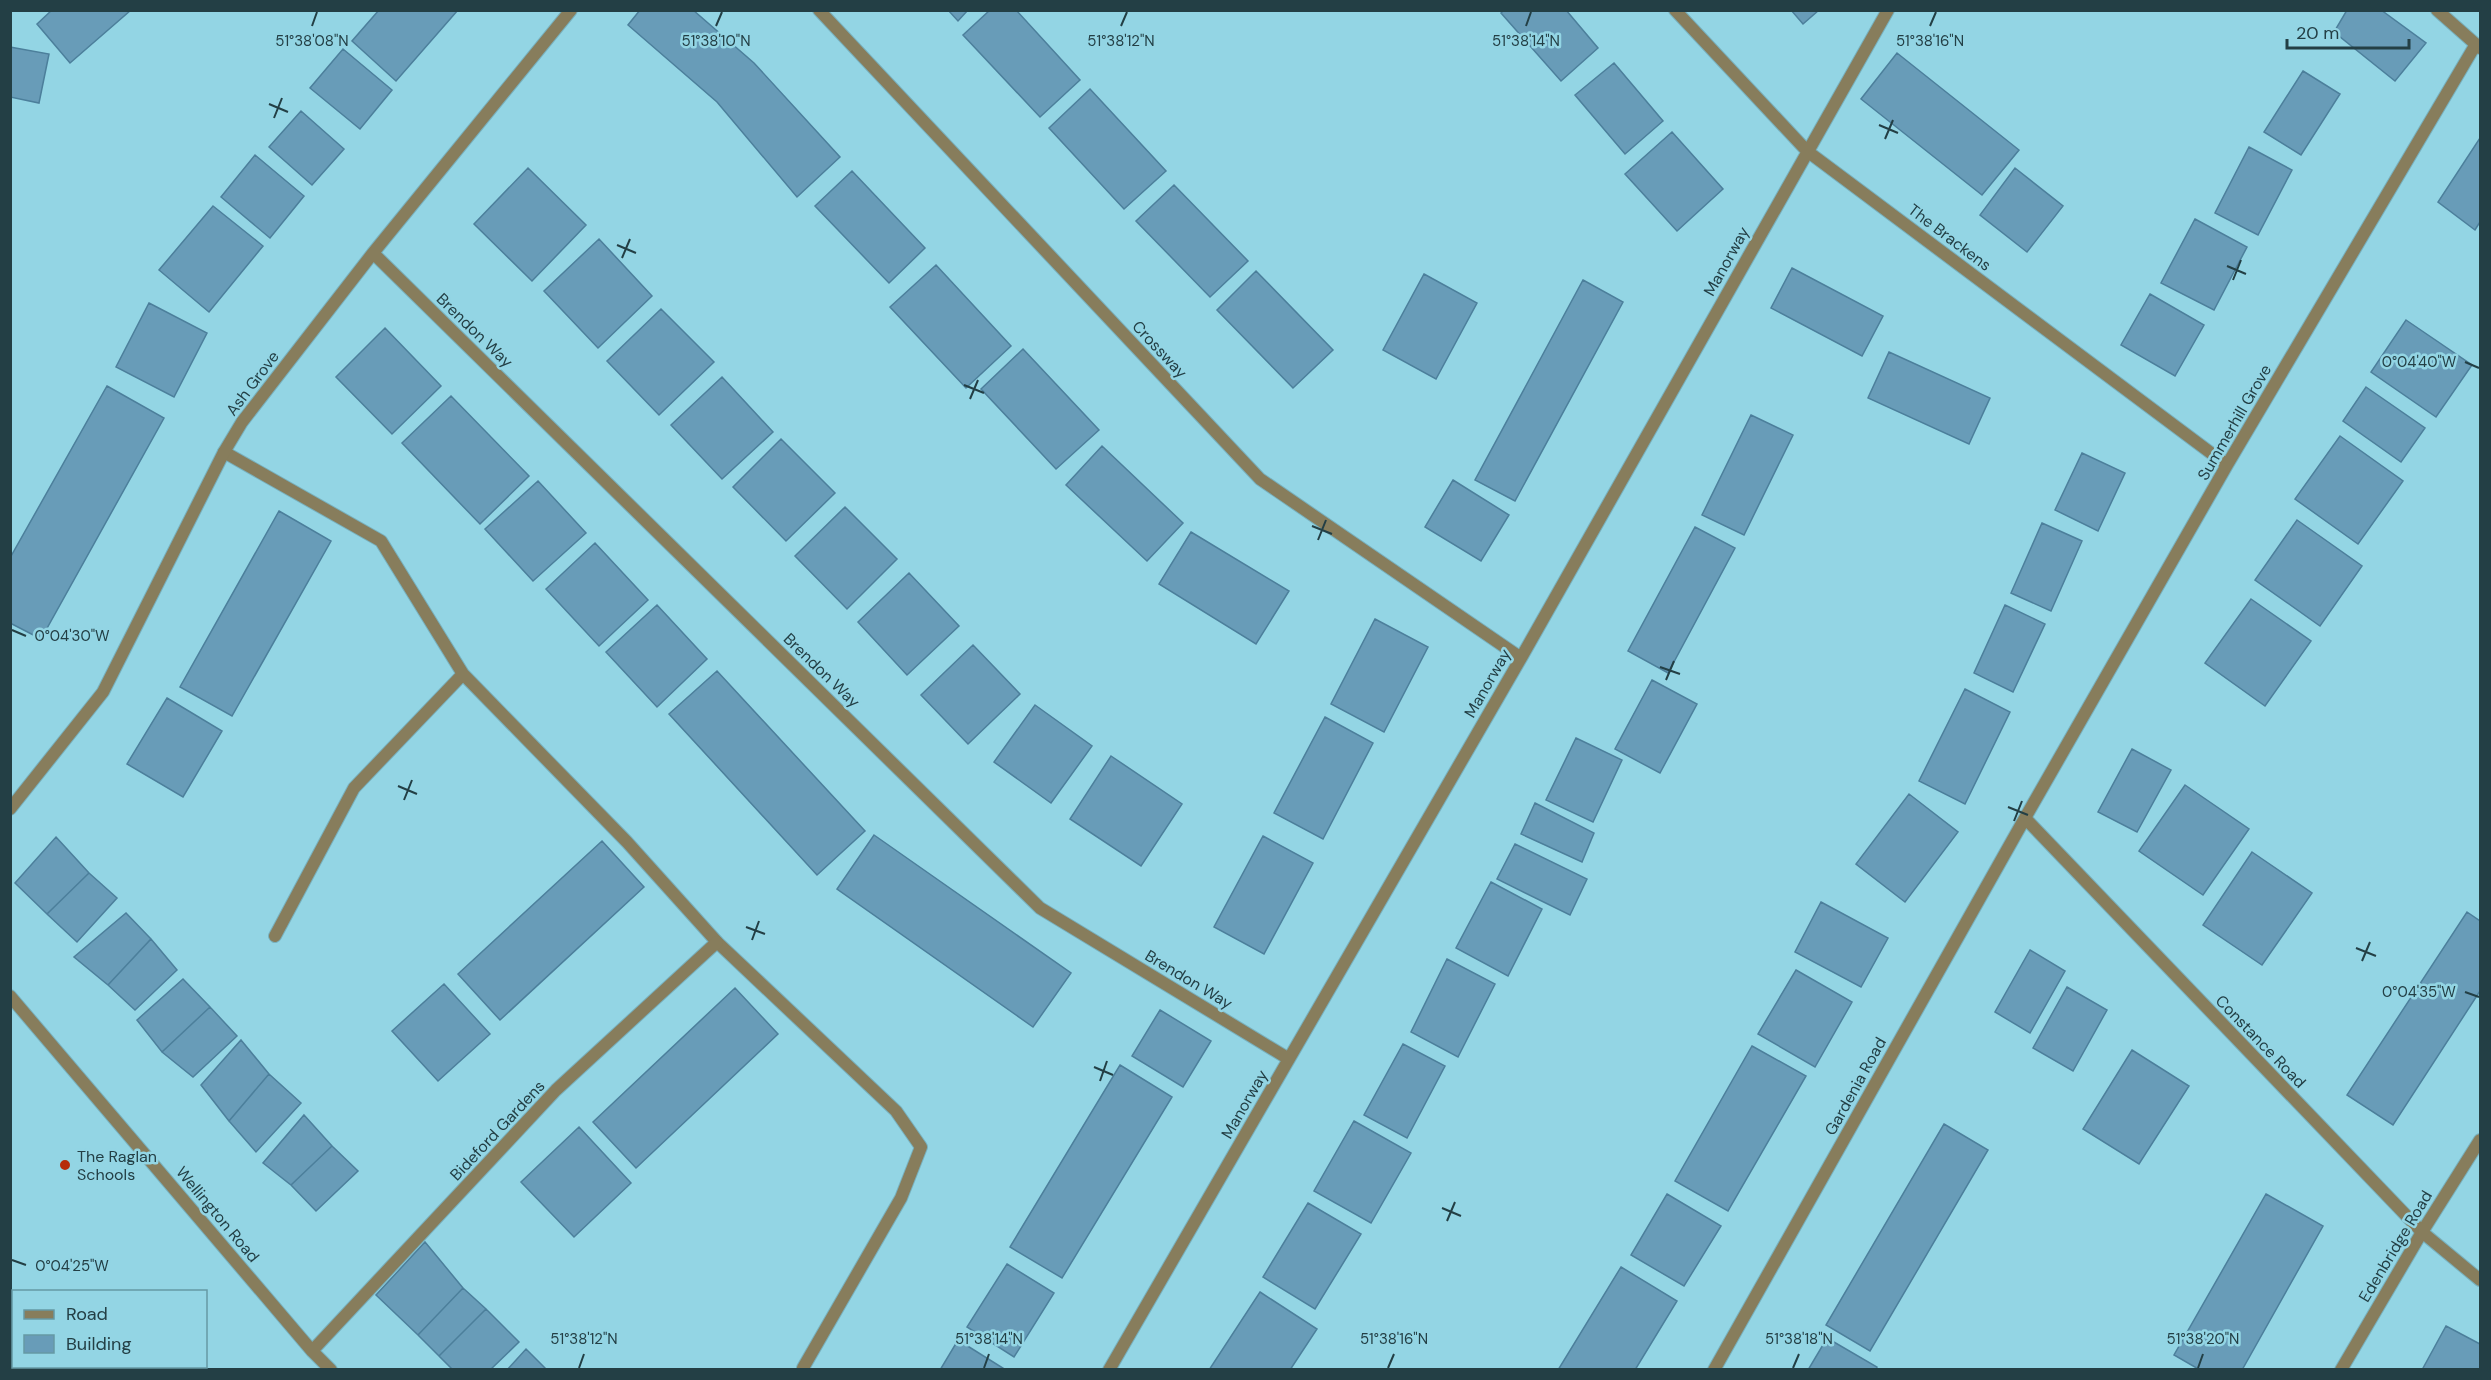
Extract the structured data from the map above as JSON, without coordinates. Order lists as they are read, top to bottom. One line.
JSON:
{"streets":{"street":["The Brackens","Manorway","Brendon Way","Crossway","Ash Grove","Summerhill Grove","Constance Road","Gardenia Road","Bideford Gardens","Wellington Road","Edenbridge Road"]},"crossings":[["The Brackens","Manorway"],["The Brackens","Summerhill Grove"],["Manorway","Brendon Way"],["Manorway","Crossway"],["Brendon Way","Ash Grove"],["Summerhill Grove","Constance Road"],["Summerhill Grove","Gardenia Road"],["Constance Road","Gardenia Road"],["Constance Road","Edenbridge Road"],["Bideford Gardens","Wellington Road"]],"places":["The Raglan Schools"],"legend":["Road","Building"],"scale_bar":"20 m","coordinates":["51°38'08\"N","51°38'10\"N","51°38'12\"N","51°38'14\"N","51°38'16\"N","0°04'40\"W","0°04'30\"W","0°04'35\"W","0°04'25\"W","51°38'18\"N","51°38'20\"N"]}
